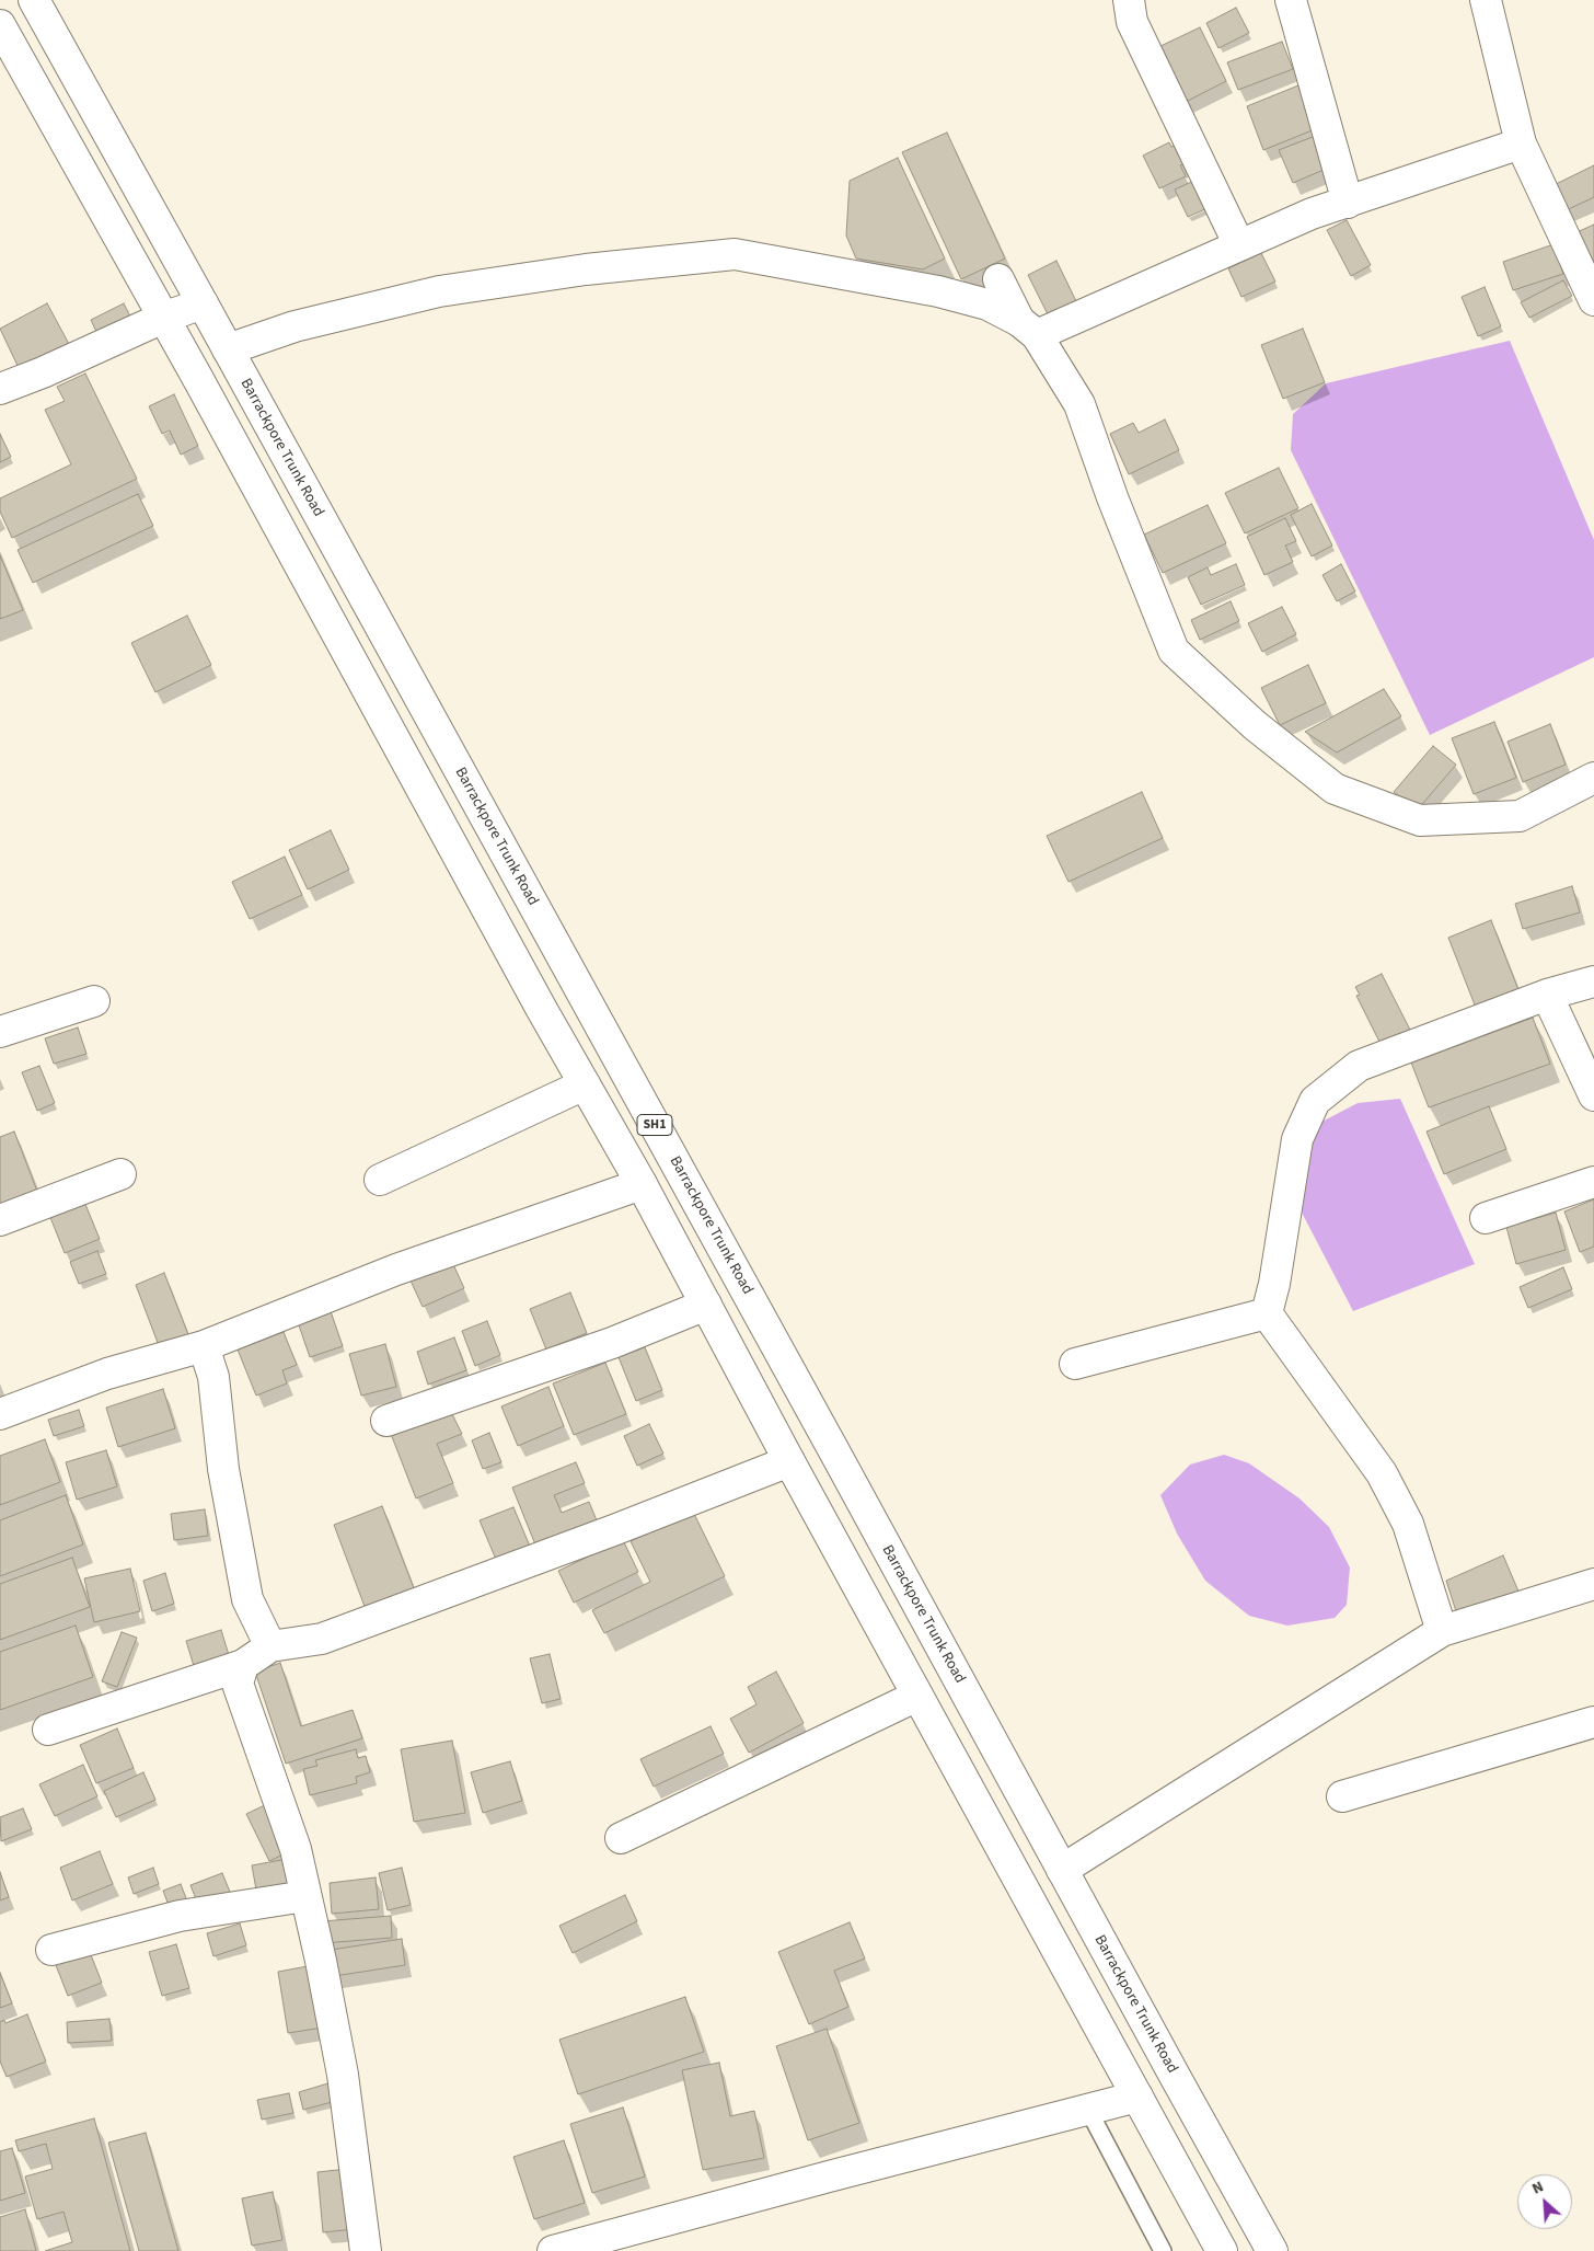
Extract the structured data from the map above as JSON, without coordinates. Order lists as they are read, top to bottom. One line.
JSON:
{"streets":{"street":["Barrackpore Trunk Road","SH1"]},"north":"top left"}
